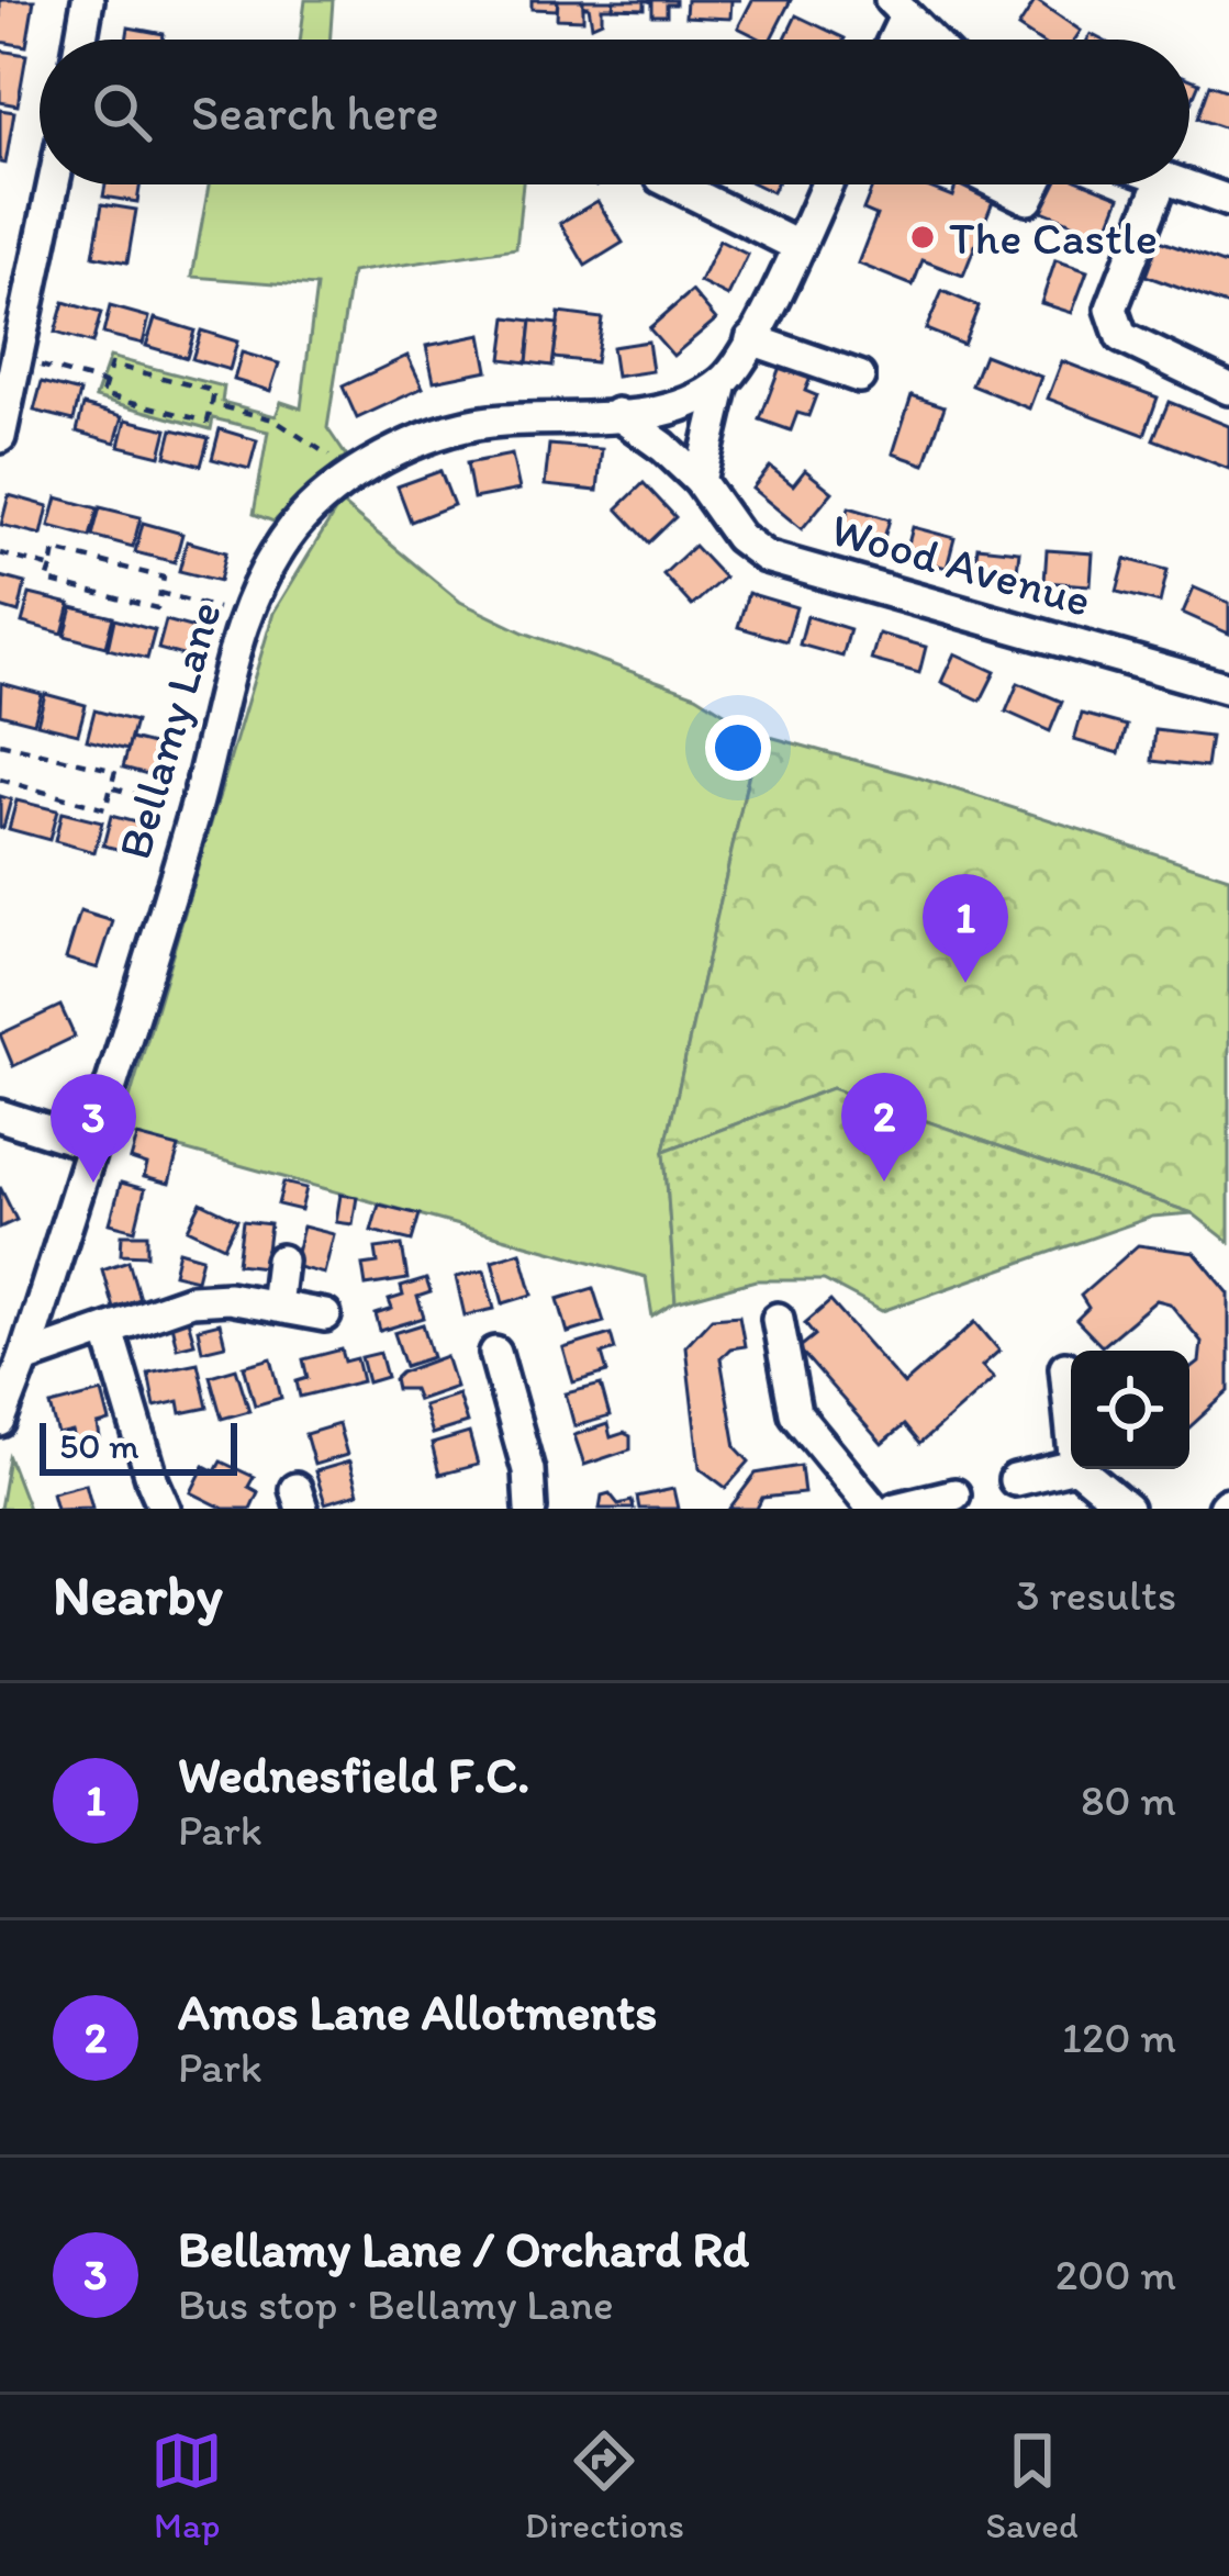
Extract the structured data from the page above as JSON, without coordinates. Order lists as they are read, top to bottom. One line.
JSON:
{"streets":{"street":["Wood Avenue","Bellamy Lane"]},"crossings":[["Wood Avenue","Bellamy Lane"]],"places":["The Castle"],"scale_bar":"50 m","page":{"search":"Search here","pins":["1","2","3"],"scale":"50 m","heading":["Nearby","3 results"],"list":[{"mark":"1","name":"Wednesfield F.C.","note":"Park","value":"80 m"},{"mark":"2","name":"Amos Lane Allotments","note":"Park","value":"120 m"},{"mark":"3","name":"Bellamy Lane / Orchard Rd","note":"Bus stop · Bellamy Lane","value":"200 m"}],"nav":["Map","Directions","Saved"]}}
